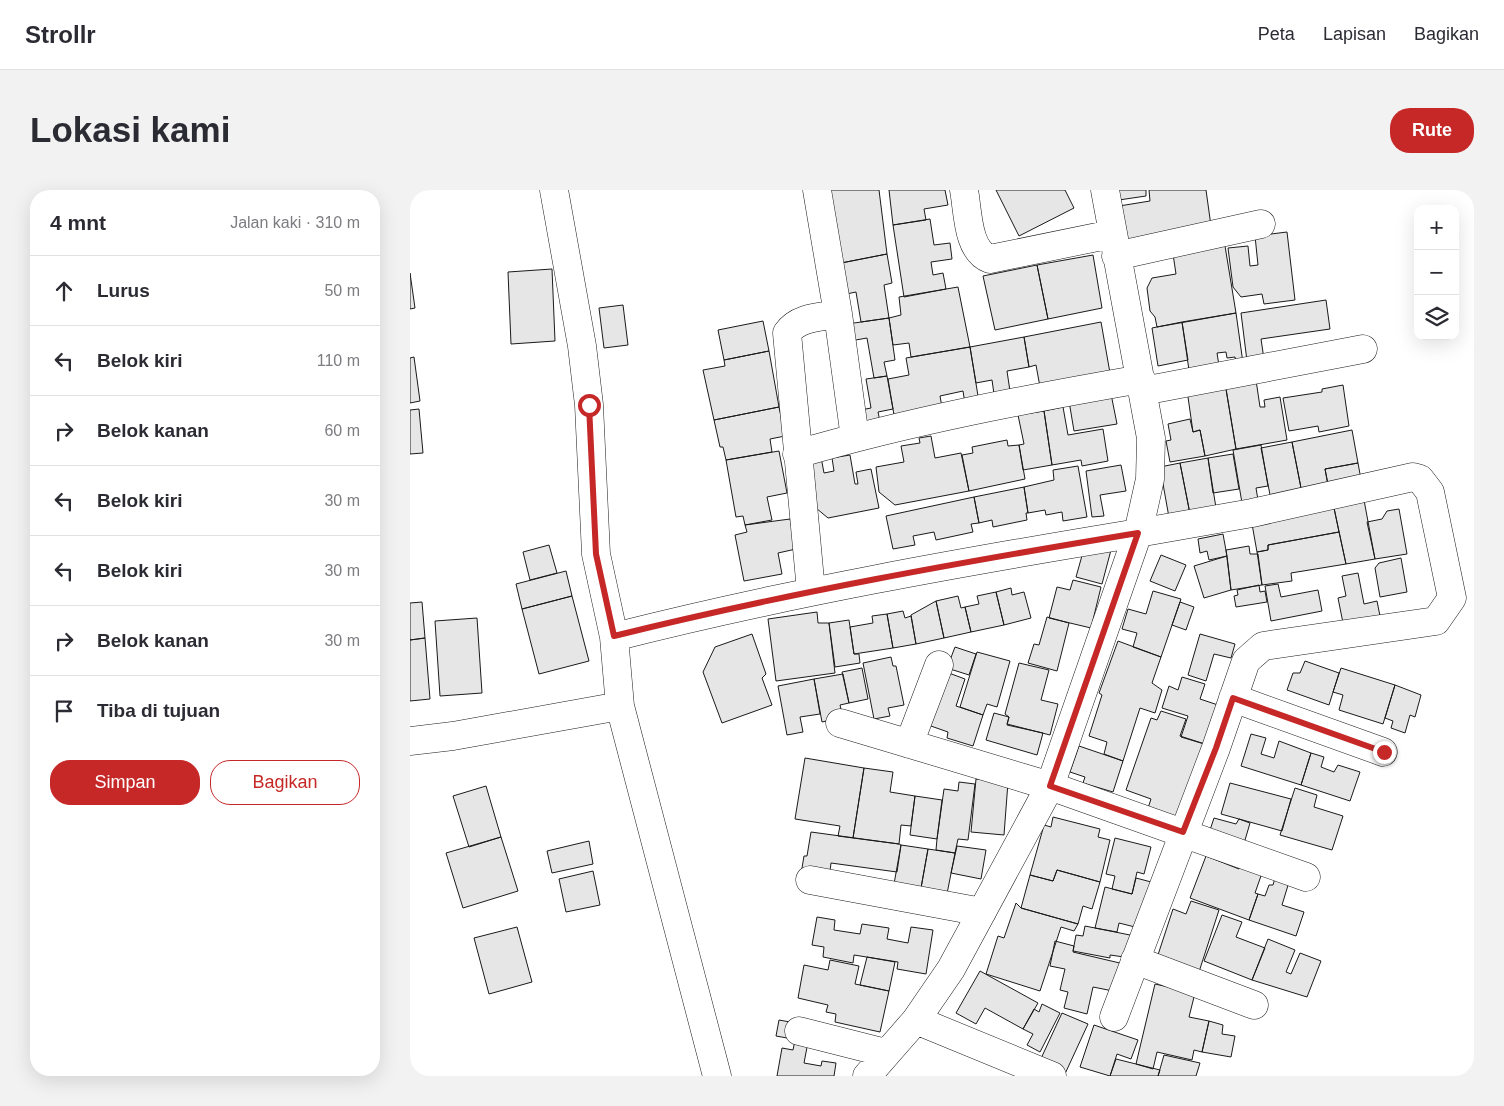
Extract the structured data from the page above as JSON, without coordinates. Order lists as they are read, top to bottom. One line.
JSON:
{"page":{"header":"Strollr","nav":["Peta","Lapisan","Bagikan"],"buttons":["Rute",["Simpan","Bagikan"]],"title":"Lokasi kami","heading":["4 mnt","Jalan kaki · 310 m"],"map_buttons":["+","−"],"list":[["Lurus","50 m"],["Belok kiri","110 m"],["Belok kanan","60 m"],["Belok kiri","30 m"],["Belok kiri","30 m"],["Belok kanan","30 m"],"Tiba di tujuan"]}}
